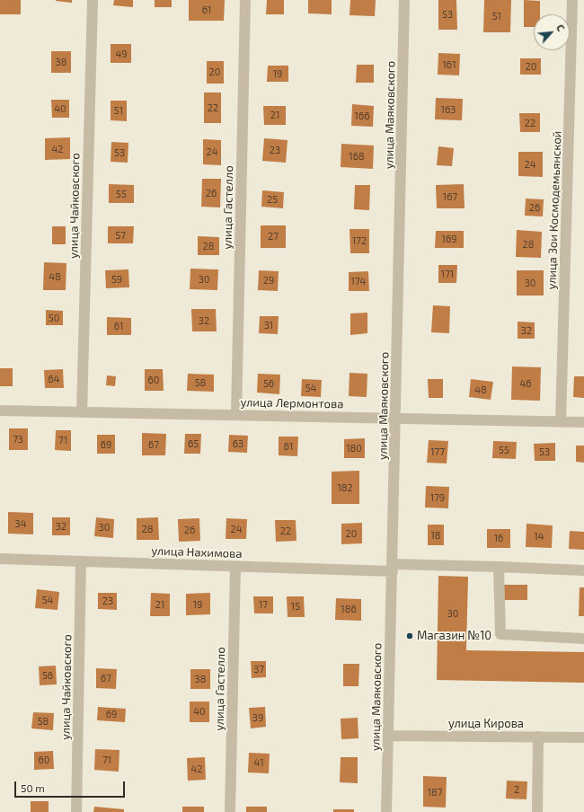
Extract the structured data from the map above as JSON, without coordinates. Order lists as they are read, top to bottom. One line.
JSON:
{"streets":{"street":["улица Маяковского","улица Чайковского","улица Гастелло","улица Зои Космодемьянской","улица Лермонтова","улица Нахимова","улица Кирова"]},"crossings":[["улица Маяковского","улица Лермонтова"],["улица Маяковского","улица Нахимова"],["улица Маяковского","улица Кирова"],["улица Чайковского","улица Лермонтова"],["улица Чайковского","улица Нахимова"],["улица Гастелло","улица Лермонтова"],["улица Гастелло","улица Нахимова"],["улица Зои Космодемьянской","улица Лермонтова"]],"places":["Магазин №10"],"house_numbers":["61","53","51","49","38","161","20","20","19","22","40","163","51","21","166","22","42","23","24","53","168","24","26","55","167","25","26","57","27","169","172","28","28","171","48","59","30","29","174","30","50","32","31","61","32","64","60","58","56","46","54","48","73","71","65","63","69","67","61","180","55","177","53","182","179","34","32","30","28","24","26","22","20","18","14","16","54","23","21","19","17","15","186","30","37","56","67","38","40","69","39","58","60","71","41","42","2","187"],"scale_bar":"50 m","north":"top right"}
